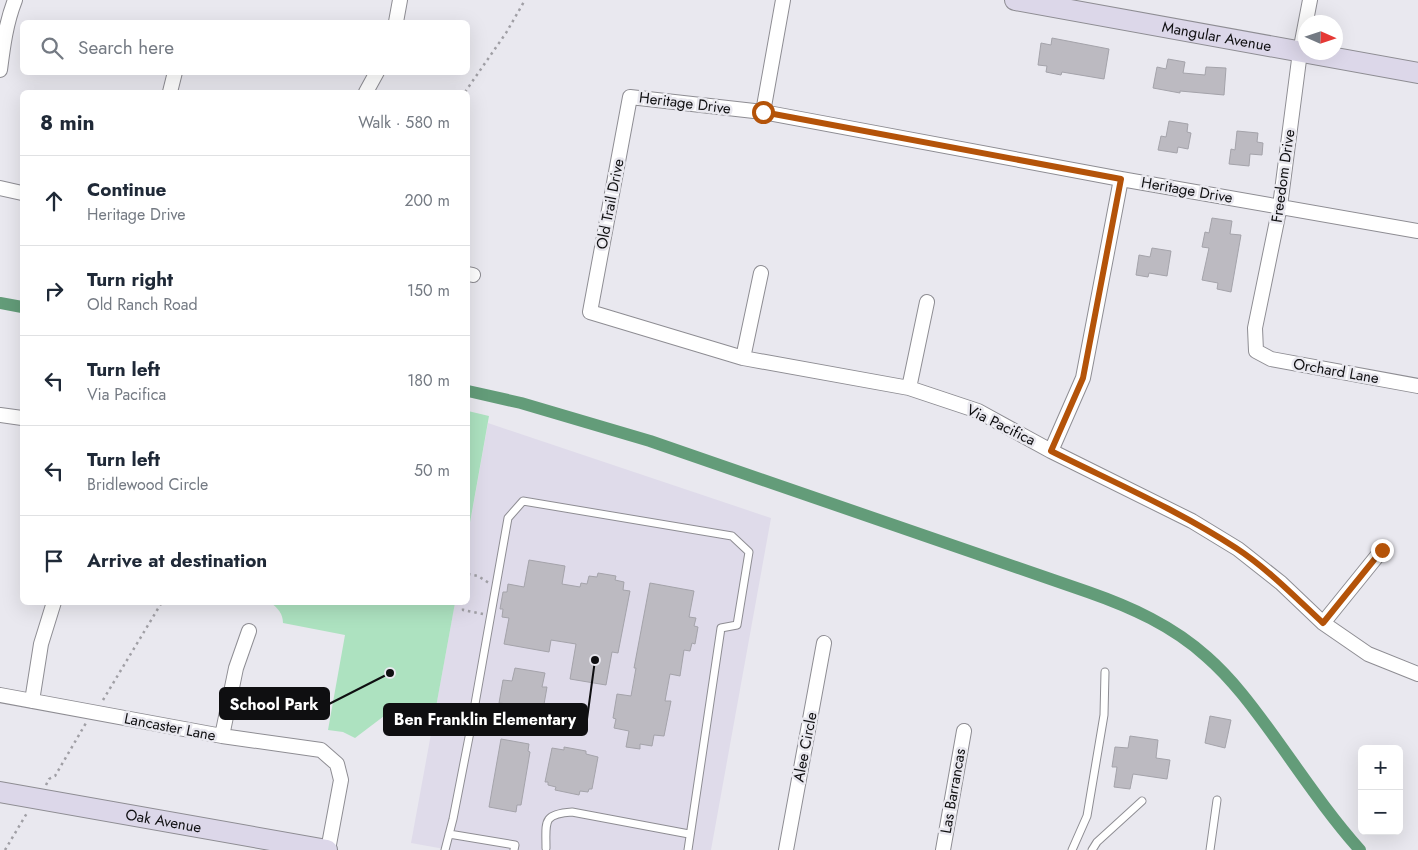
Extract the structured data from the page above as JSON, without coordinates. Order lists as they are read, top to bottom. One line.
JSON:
{"streets":{"street":["Mangular Avenue","Heritage Drive","Freedom Drive","Old Trail Drive","Orchard Lane","Via Pacifica","Lancaster Lane","Alee Circle","Las Barrancas","Oak Avenue"]},"crossings":[["Heritage Drive","Freedom Drive"],["Heritage Drive","Old Trail Drive"],["Freedom Drive","Orchard Lane"],["Old Trail Drive","Via Pacifica"],["Lancaster Lane","Oak Avenue"]],"places":["Ben Franklin Elementary","School Park"],"north":"right","page":{"search":"Search here","heading":["8 min","Walk · 580 m"],"list":[["Continue","Heritage Drive","200 m"],["Turn right","Old Ranch Road","150 m"],["Turn left","Via Pacifica","180 m"],["Turn left","Bridlewood Circle","50 m"],"Arrive at destination"],"map_buttons":["+","−"]}}
